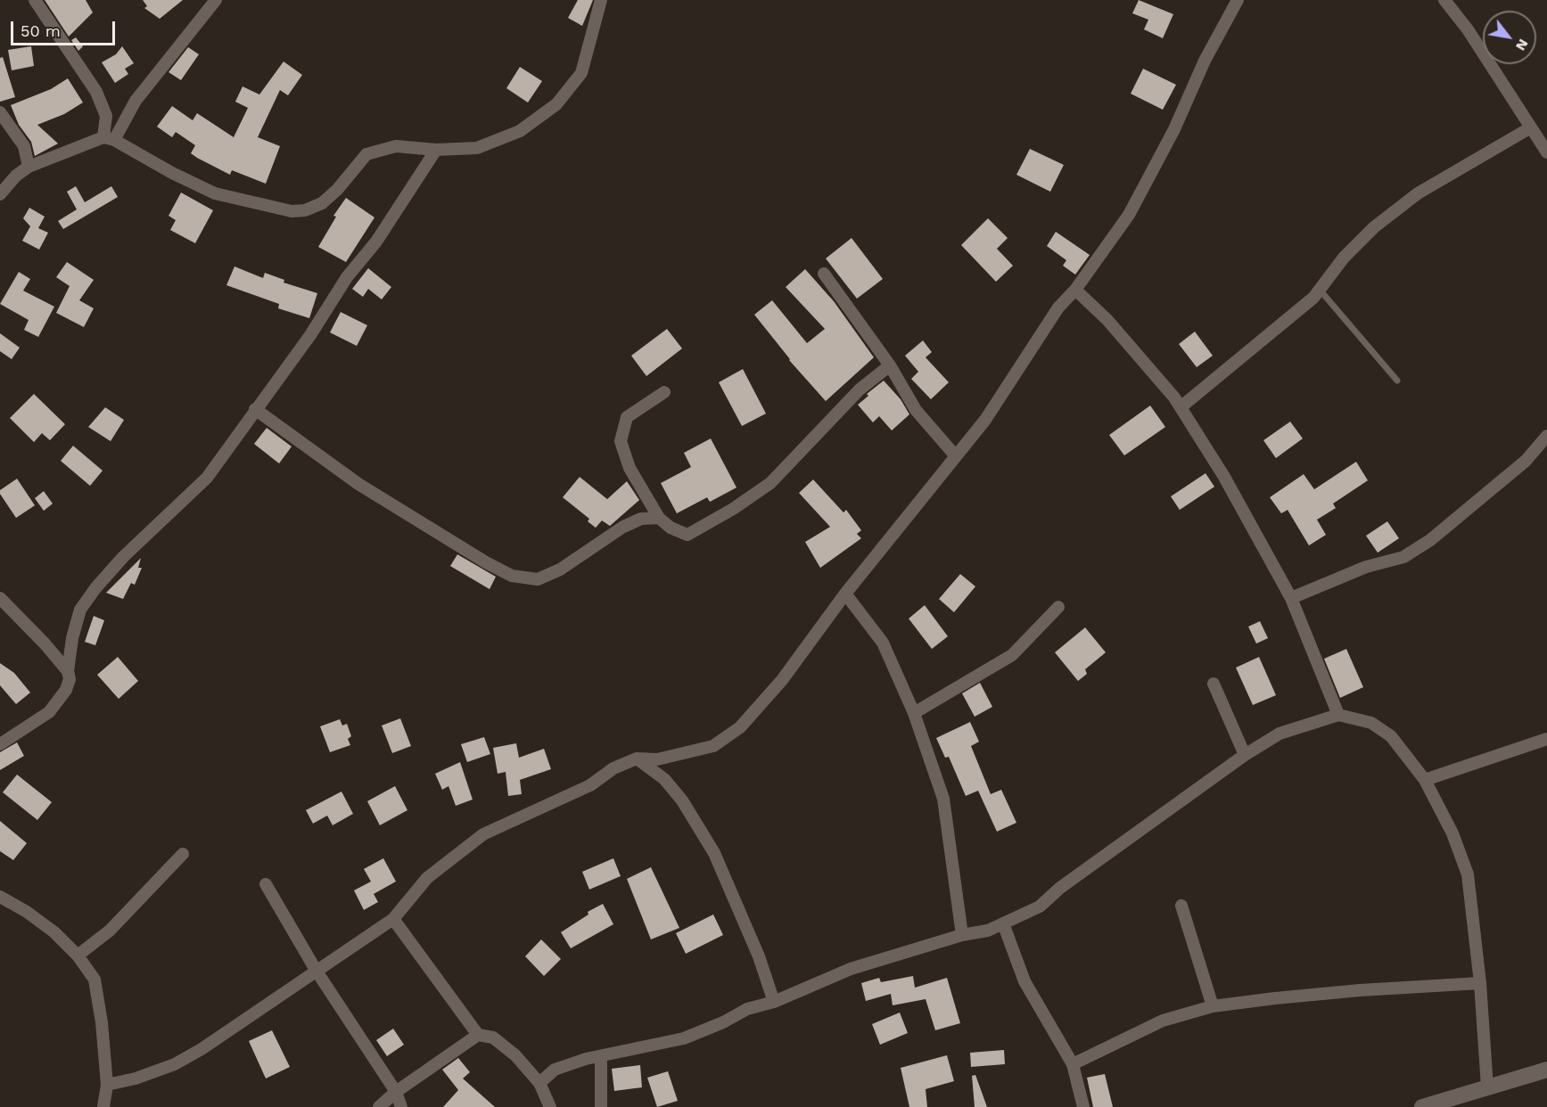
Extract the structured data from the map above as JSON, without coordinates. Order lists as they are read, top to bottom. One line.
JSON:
{"scale_bar":"50 m","north":"bottom right"}
